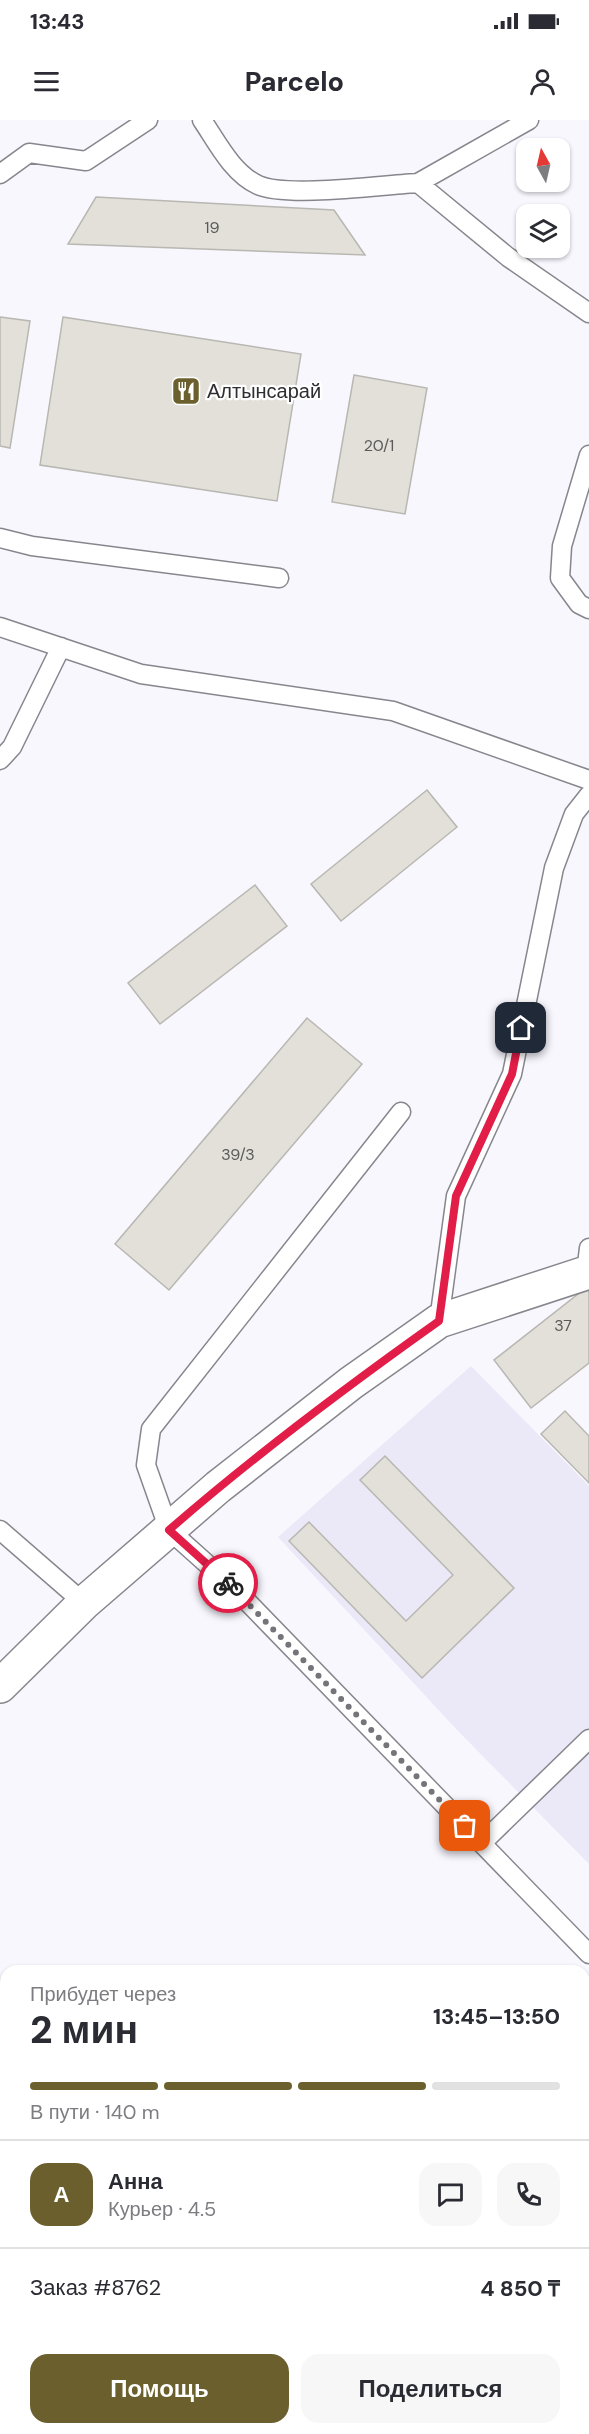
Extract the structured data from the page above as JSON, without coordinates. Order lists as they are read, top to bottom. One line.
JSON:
{"places":{"restaurant":["Алтынсарай"]},"house_numbers":["19","20/1","39/3","37"],"north":"top","page":{"status":"13:43","header":"Parcelo","heading":["2 мин","Прибудет через","13:45–13:50"],"panel":["Анна","Курьер · 4.5","Заказ #8762","4 850 ₸"],"bar":"В пути · 140 m","round":"А","buttons":["Помощь","Поделиться"]}}
